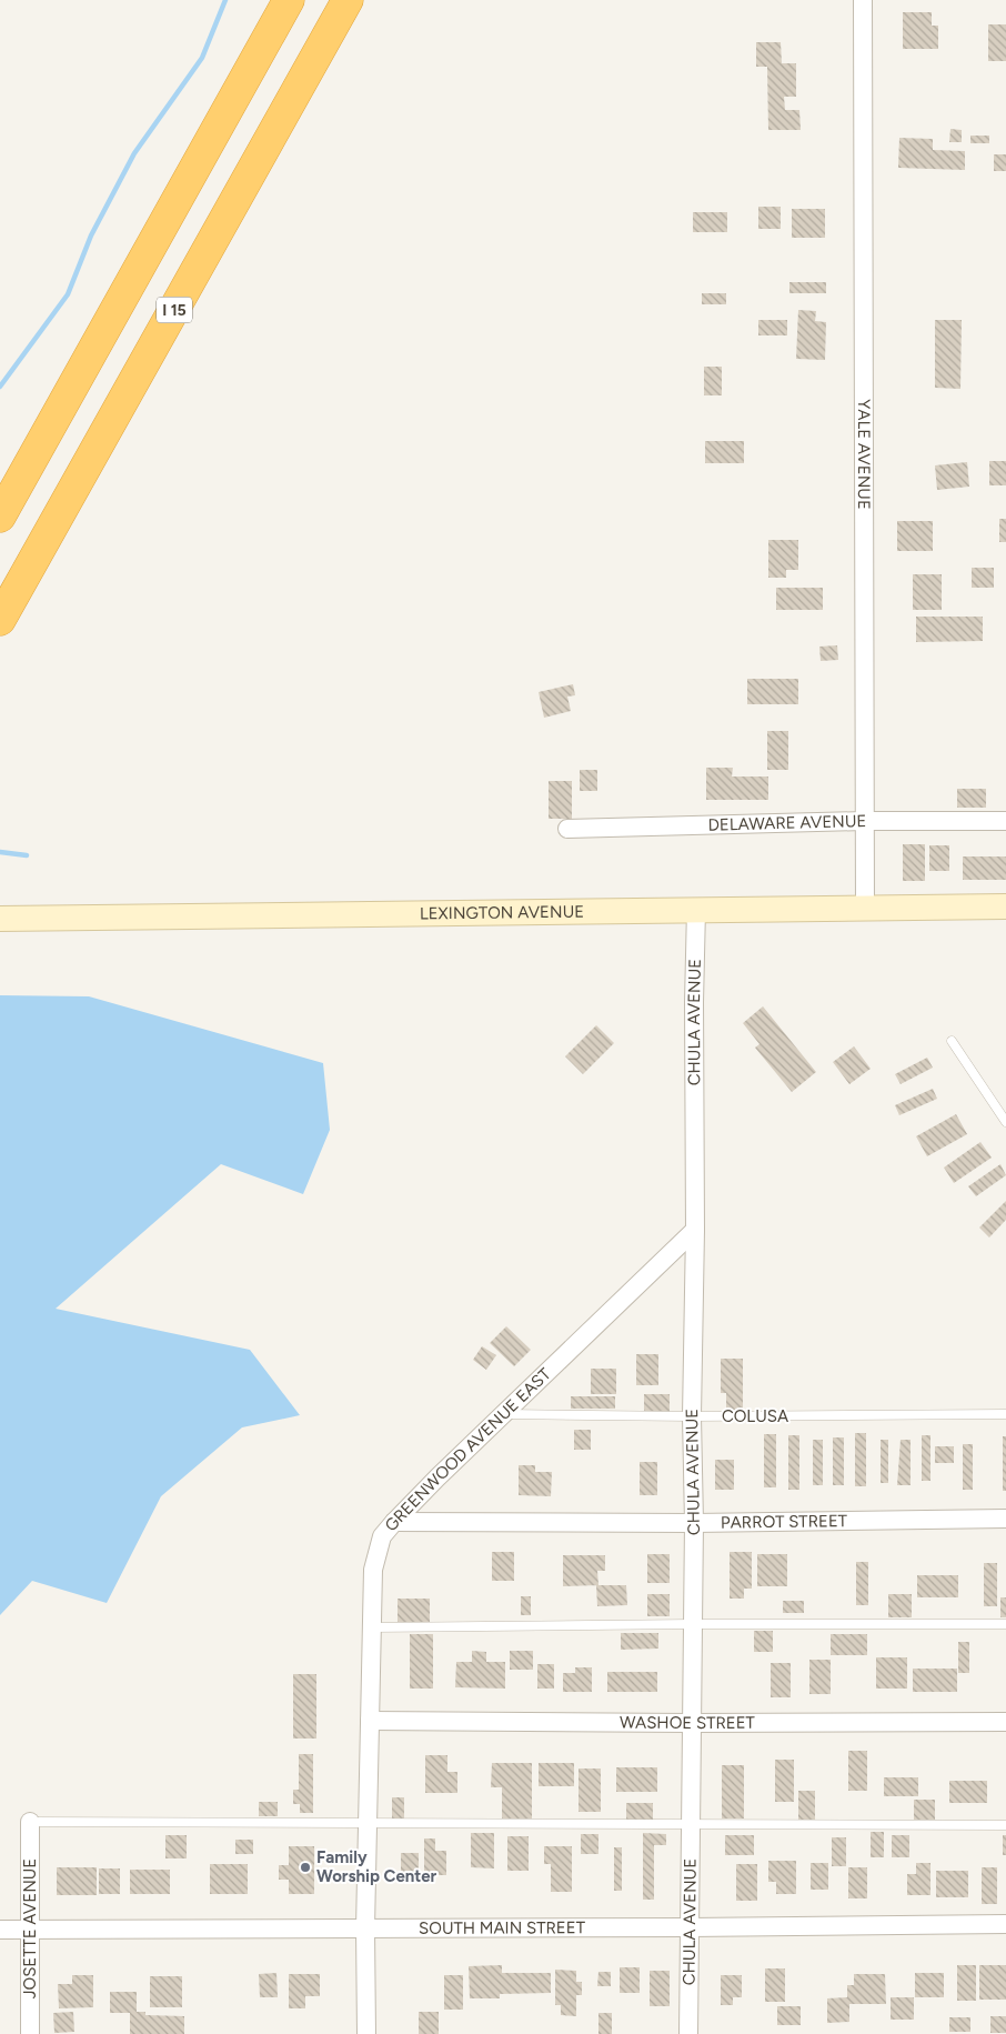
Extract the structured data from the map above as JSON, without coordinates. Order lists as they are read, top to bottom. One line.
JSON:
{"streets":{"highway":["I 15"],"street":["YALE AVENUE","DELAWARE AVENUE","LEXINGTON AVENUE","CHULA AVENUE","GREENWOOD AVENUE EAST","PARROT STREET","WASHOE STREET","JOSETTE AVENUE","SOUTH MAIN STREET"],"lane":["COLUSA"]},"crossings":[["YALE AVENUE","DELAWARE AVENUE"],["YALE AVENUE","LEXINGTON AVENUE"],["LEXINGTON AVENUE","CHULA AVENUE"],["CHULA AVENUE","COLUSA"],["CHULA AVENUE","GREENWOOD AVENUE EAST"],["CHULA AVENUE","PARROT STREET"],["CHULA AVENUE","WASHOE STREET"],["CHULA AVENUE","SOUTH MAIN STREET"],["COLUSA","GREENWOOD AVENUE EAST"],["GREENWOOD AVENUE EAST","PARROT STREET"],["GREENWOOD AVENUE EAST","WASHOE STREET"],["GREENWOOD AVENUE EAST","SOUTH MAIN STREET"],["JOSETTE AVENUE","SOUTH MAIN STREET"]],"places":["Family Worship Center"]}
